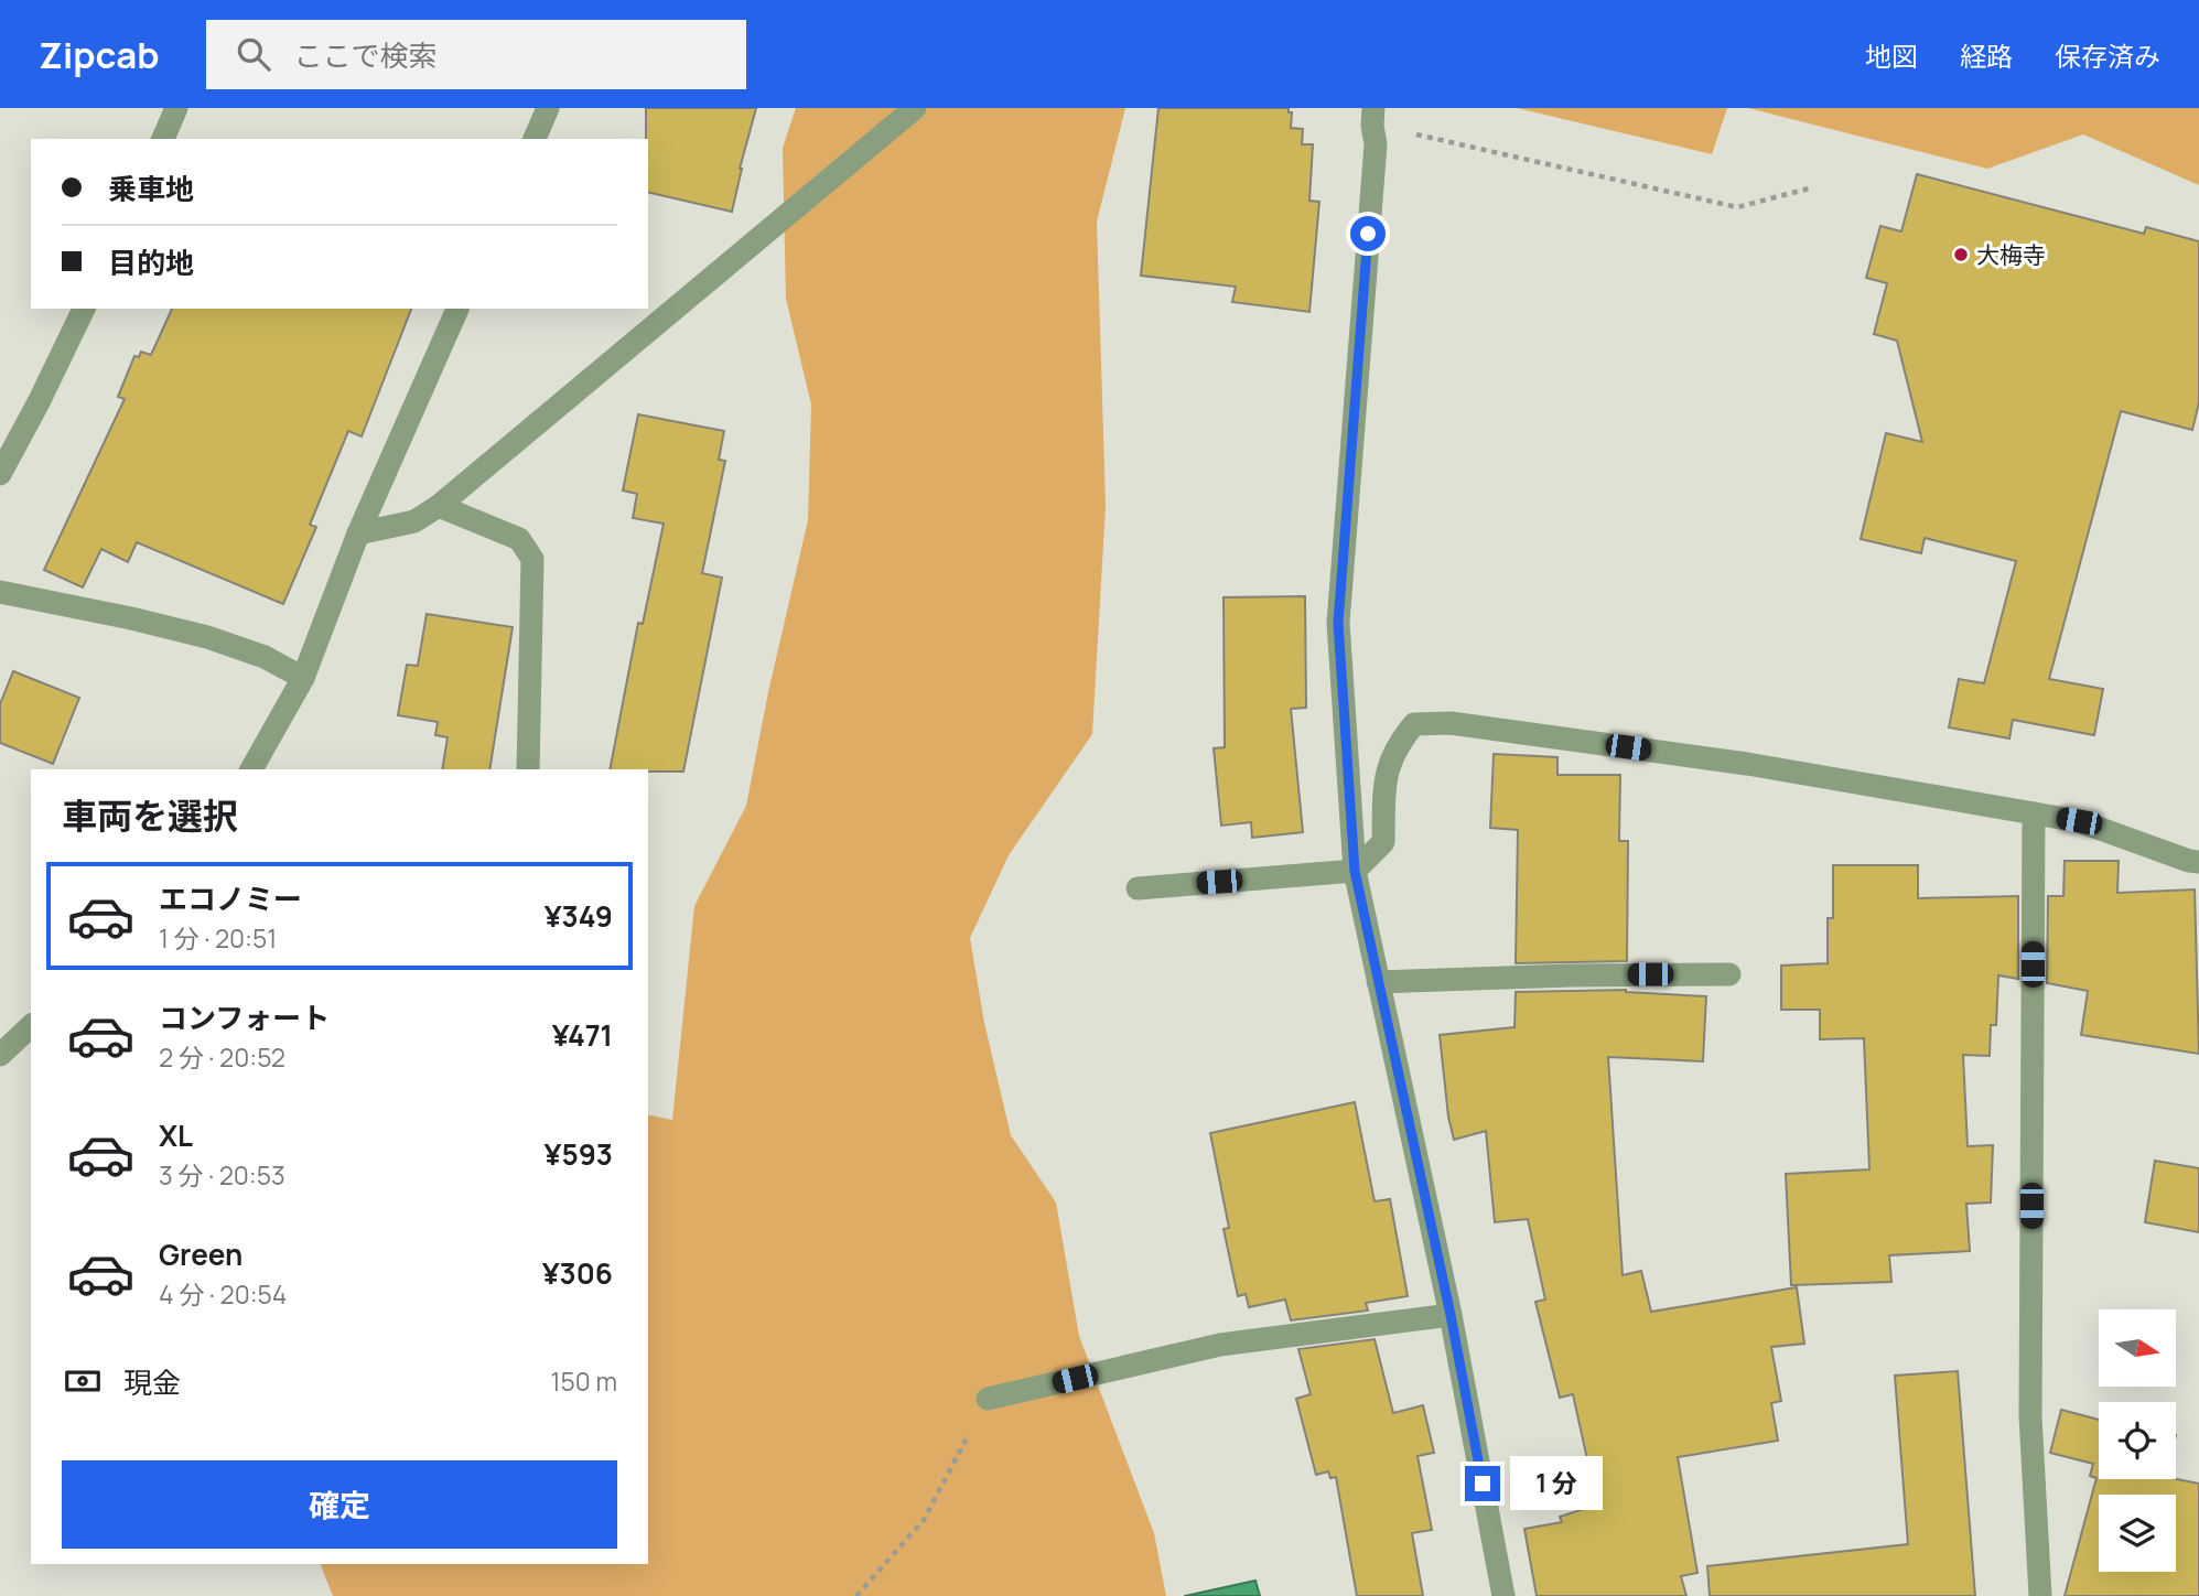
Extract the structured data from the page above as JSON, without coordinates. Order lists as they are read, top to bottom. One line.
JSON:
{"places":["大梅寺"],"north":"right","page":{"header":"Zipcab","search":"ここで検索","nav":["地図","経路","保存済み"],"banner":["乗車地","目的地"],"heading":"車両を選択","list":[{"name":"エコノミー","note":"1 分 · 20:51","value":"¥349"},{"name":"コンフォート","note":"2 分 · 20:52","value":"¥471"},{"name":"XL","note":"3 分 · 20:53","value":"¥593"},{"name":"Green","note":"4 分 · 20:54","value":"¥306"}],"pay":["現金","150 m"],"buttons":"確定","bubble":"1 分"}}
